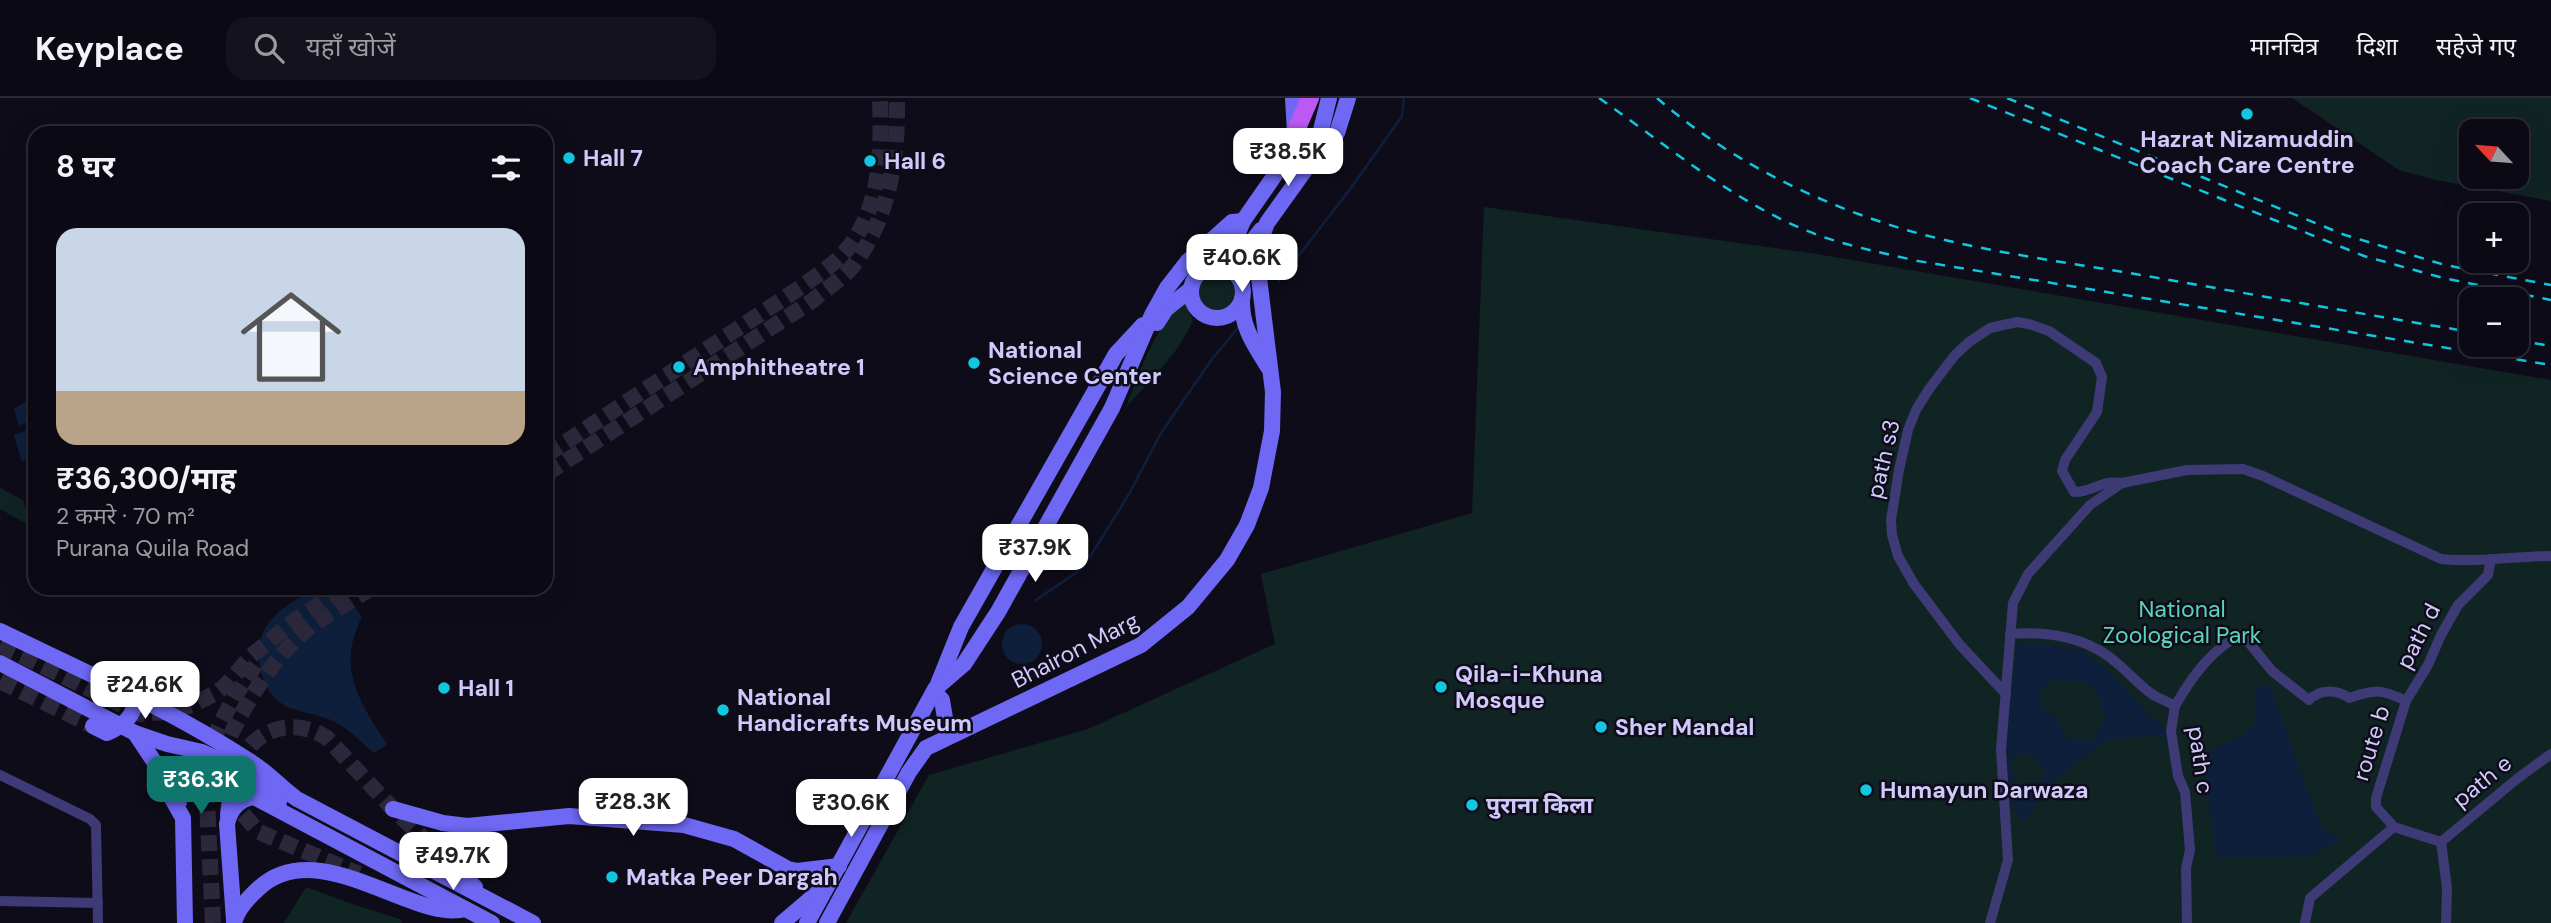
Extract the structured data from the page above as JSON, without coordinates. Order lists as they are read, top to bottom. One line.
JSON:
{"streets":{"main road":["Bhairon Marg"],"street":["path s3","path d","route b","path c","path e"]},"crossings":[["path d","route b"],["route b","path c"]],"parks":["National Zoological Park"],"places":["Hazrat Nizamuddin Coach Care Centre","Hall 7","Hall 6","National Science Center","Amphitheatre 1","Qila-i-Khuna Mosque","Hall 1","National Handicrafts Museum","Sher Mandal","Humayun Darwaza","पुराना किला","Matka Peer Dargah"],"north":"top left","page":{"header":"Keyplace","search":"यहाँ खोजें","nav":["मानचित्र","दिशा","सहेजे गए"],"map_buttons":["+","−"],"heading":"8 घर","price":["₹38.5K","₹40.6K","₹37.9K","₹24.6K","₹36.3K","₹28.3K","₹30.6K","₹49.7K"],"list":[{"name":"₹36,300/माह","note":"2 कमरे · 70 m² · Purana Quila Road"}]}}
